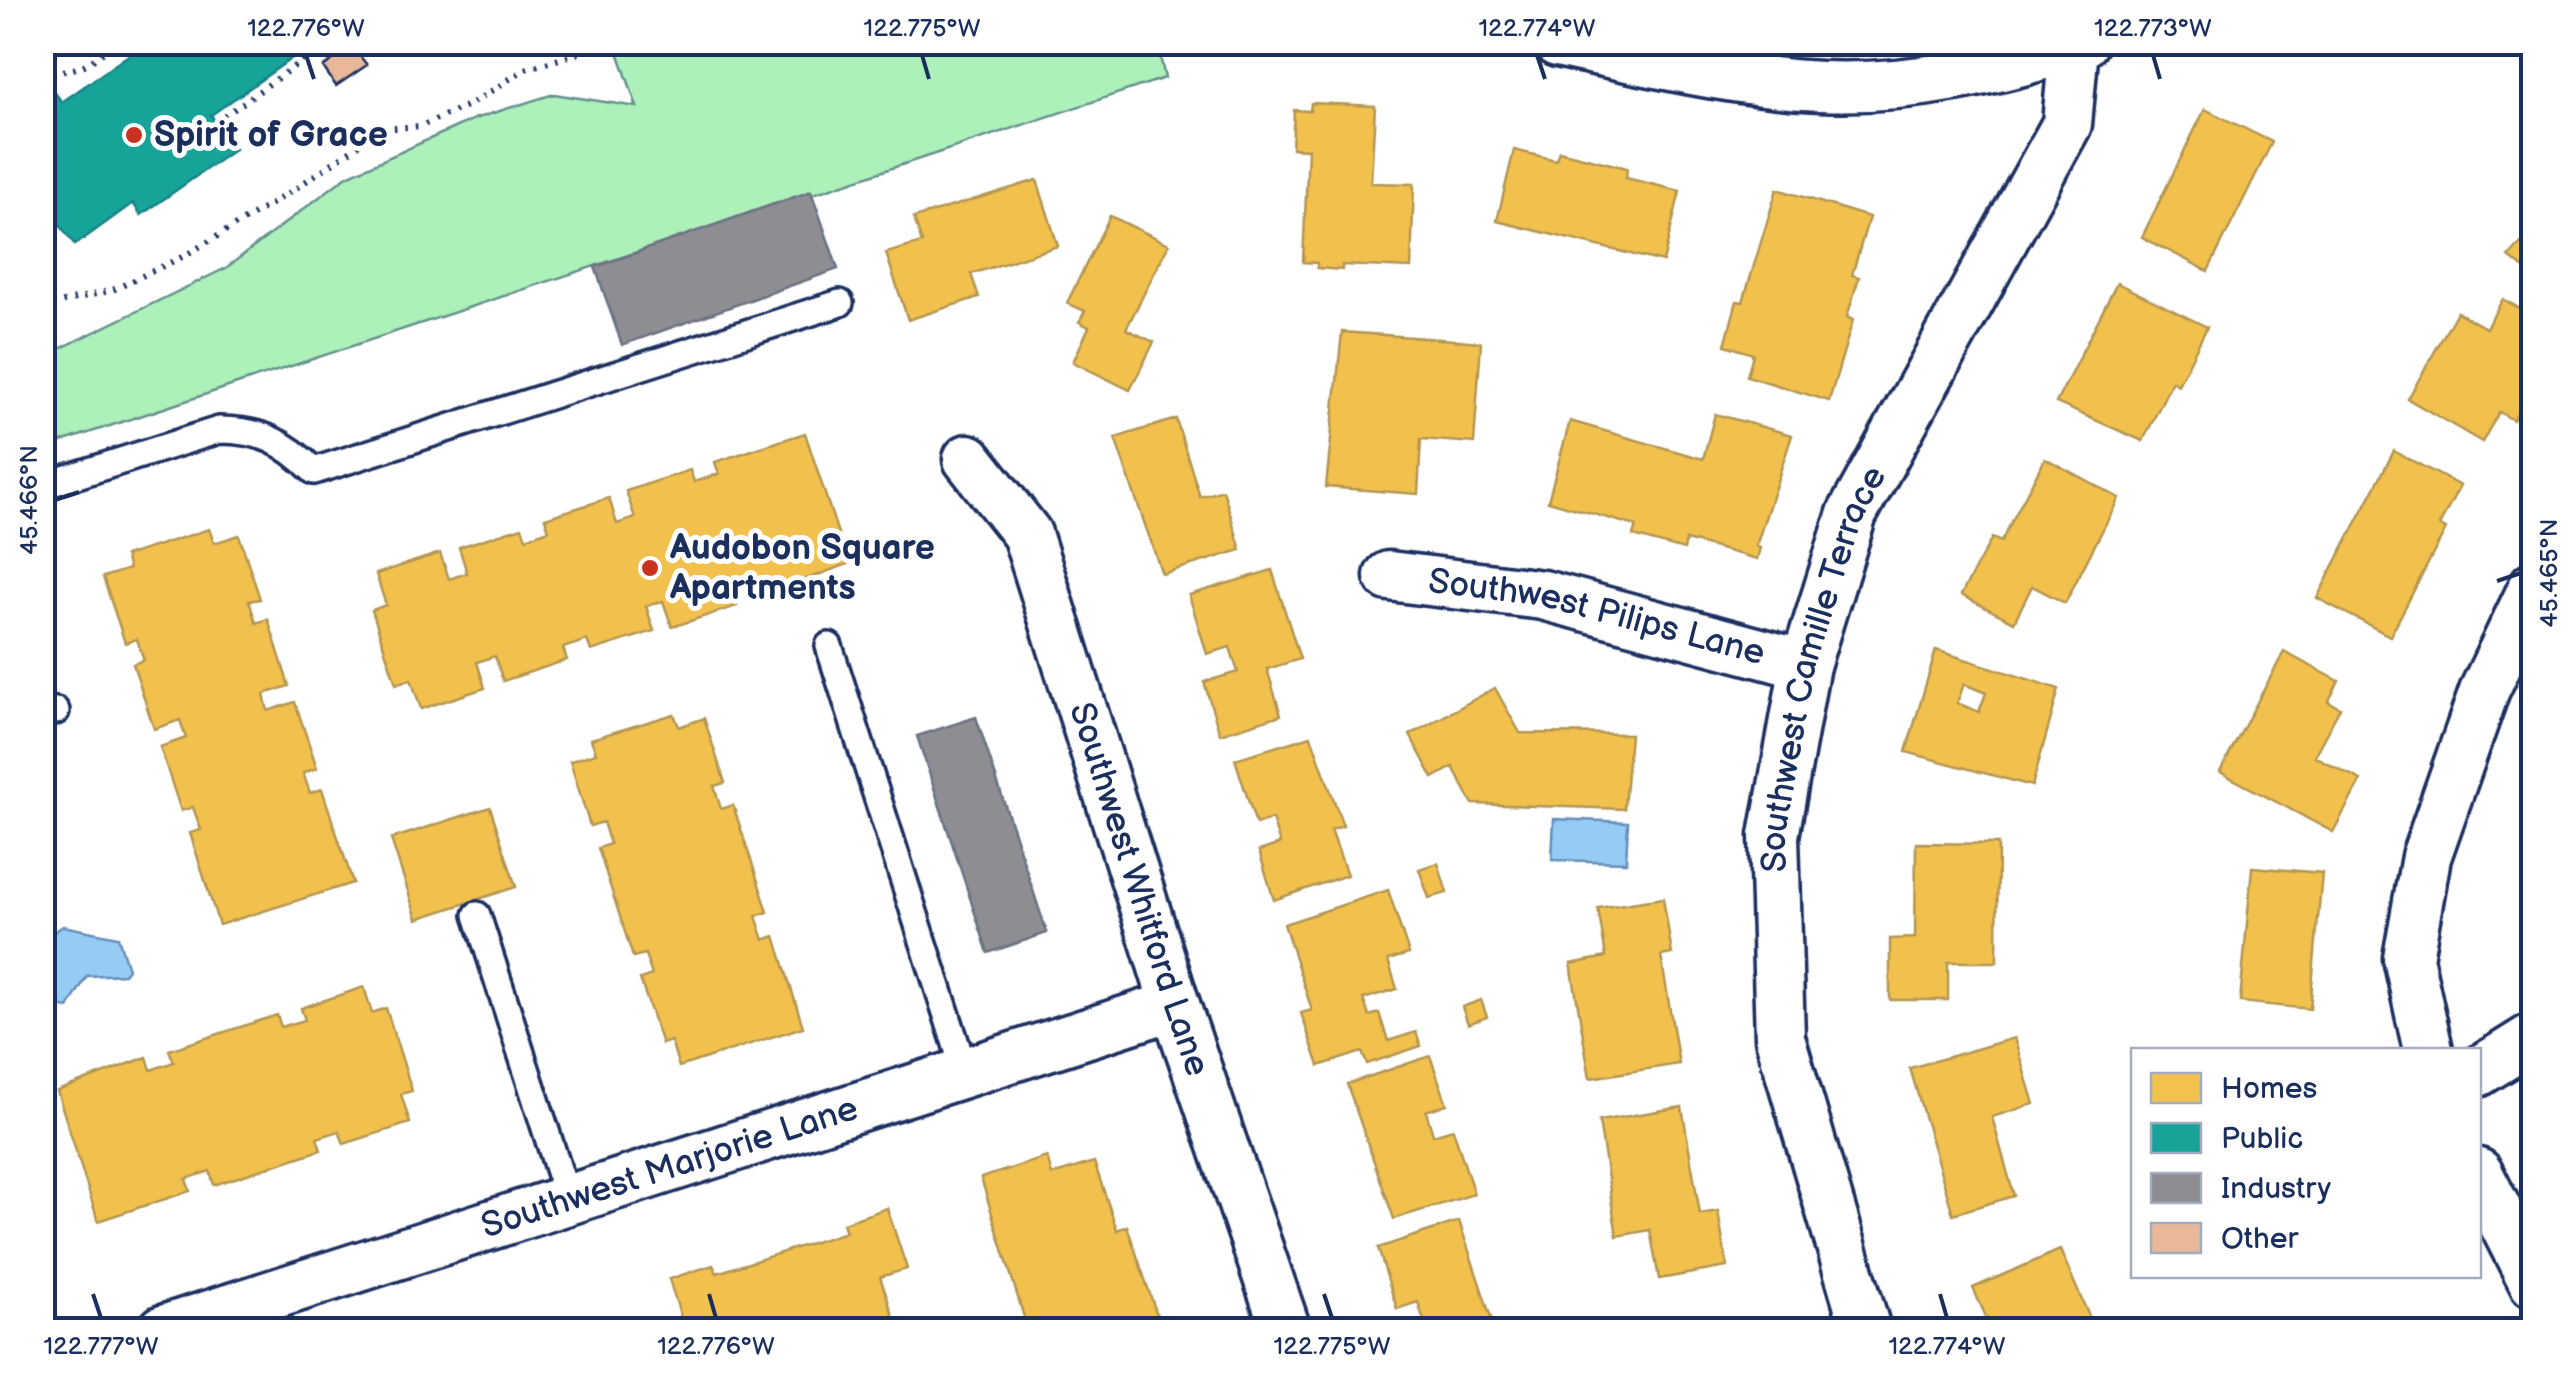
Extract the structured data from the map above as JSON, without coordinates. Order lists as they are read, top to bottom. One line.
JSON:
{"streets":{"street":["Southwest Pilips Lane","Southwest Camille Terrace","Southwest Whitford Lane","Southwest Marjorie Lane"]},"crossings":[["Southwest Pilips Lane","Southwest Camille Terrace"],["Southwest Whitford Lane","Southwest Marjorie Lane"]],"places":["Spirit of Grace","Audobon Square Apartments"],"legend":["Homes","Public","Industry","Other"],"coordinates":["122.776°W","122.775°W","122.774°W","122.773°W","45.466°N","45.465°N","122.777°W"]}
